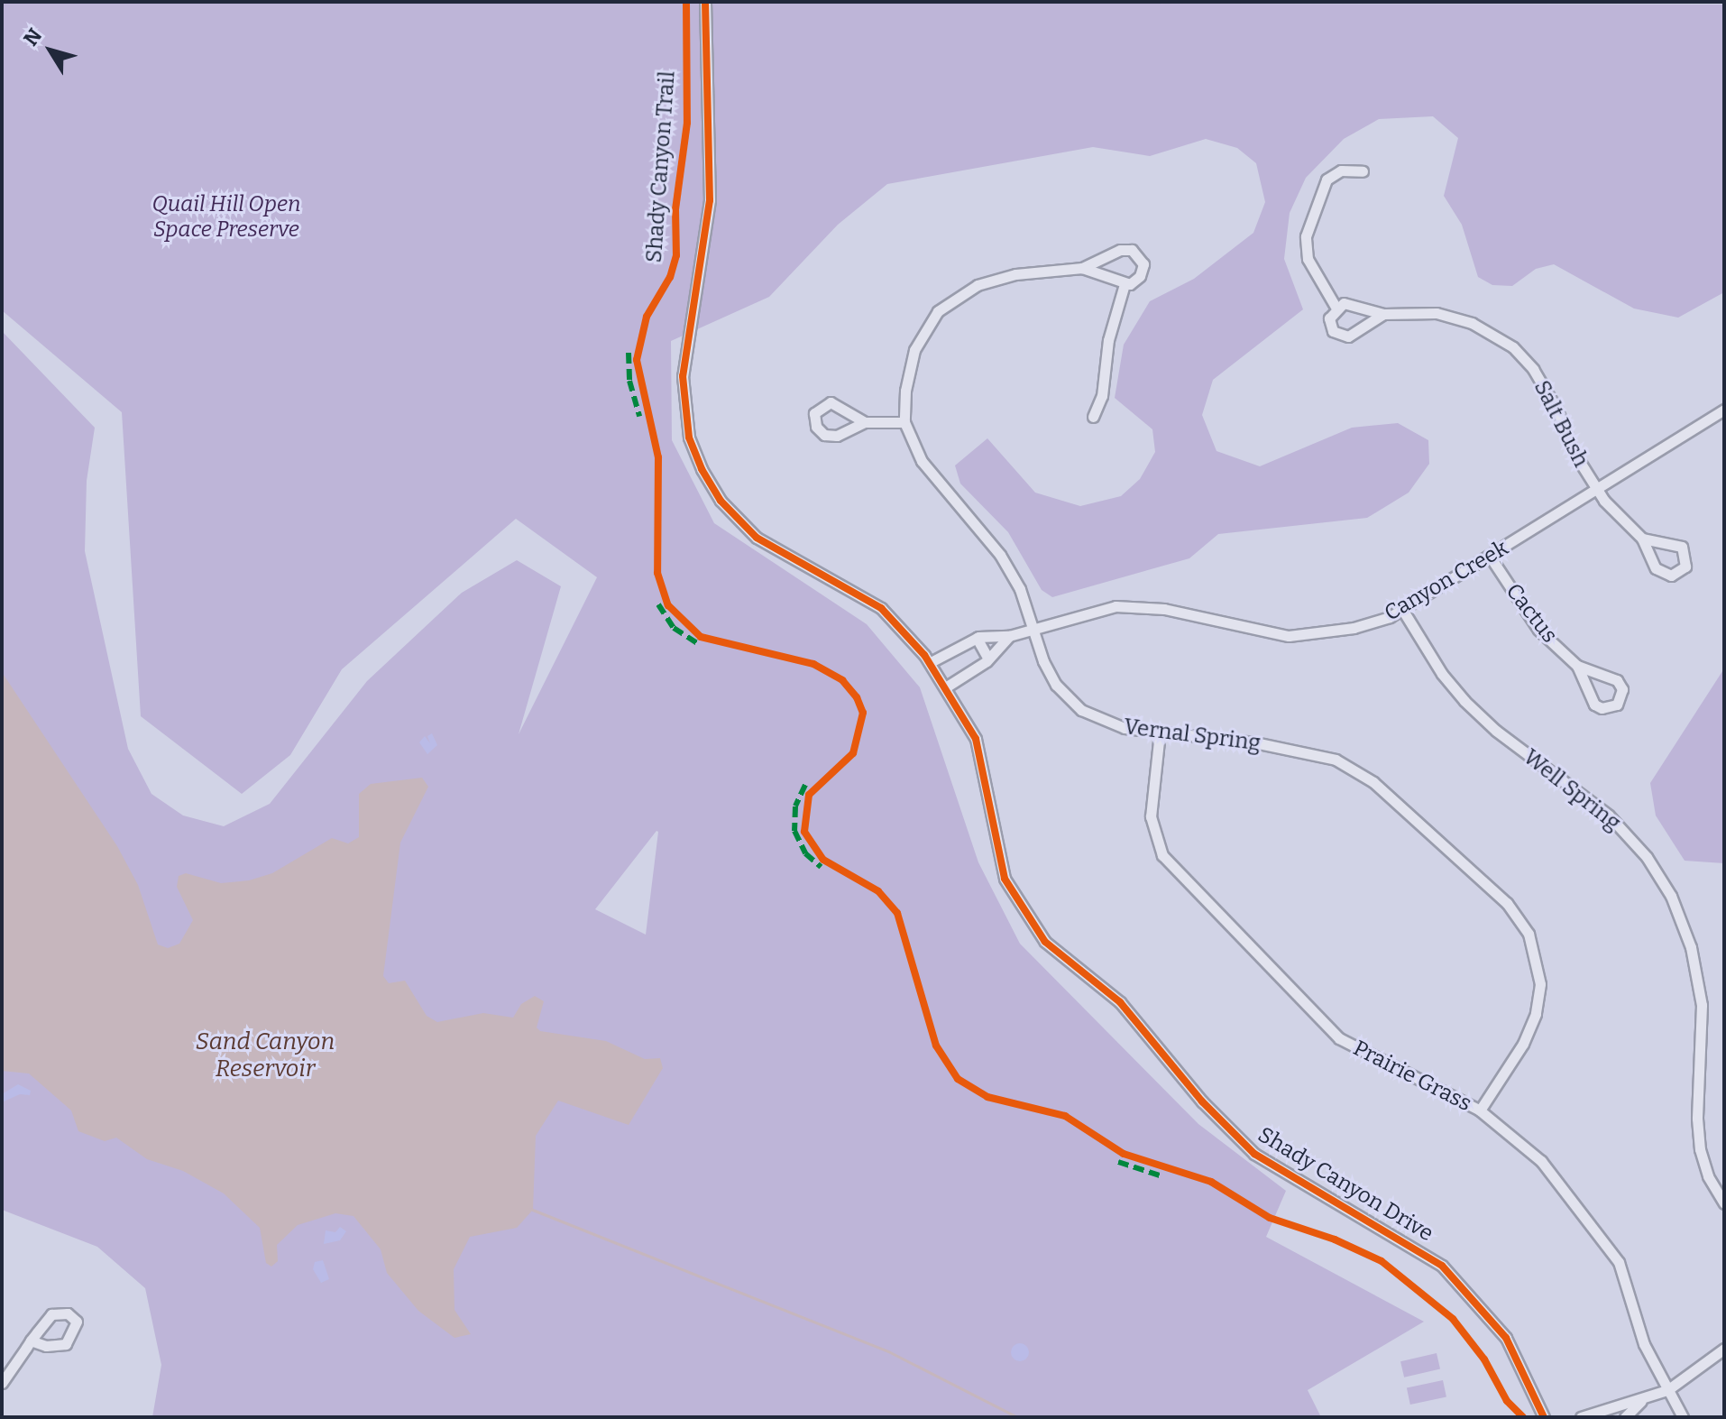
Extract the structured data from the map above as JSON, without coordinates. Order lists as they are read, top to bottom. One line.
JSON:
{"streets":{"street":["Salt Bush","Canyon Creek","Cactus","Vernal Spring","Well Spring","Prairie Grass","Shady Canyon Drive"],"cycle path":["Shady Canyon Trail"]},"crossings":[["Salt Bush","Canyon Creek"],["Canyon Creek","Cactus"],["Canyon Creek","Vernal Spring"],["Canyon Creek","Well Spring"],["Canyon Creek","Shady Canyon Drive"],["Vernal Spring","Prairie Grass"]],"water":["Sand Canyon Reservoir"],"parks":["Quail Hill Open Space Preserve"],"north":"top left"}
